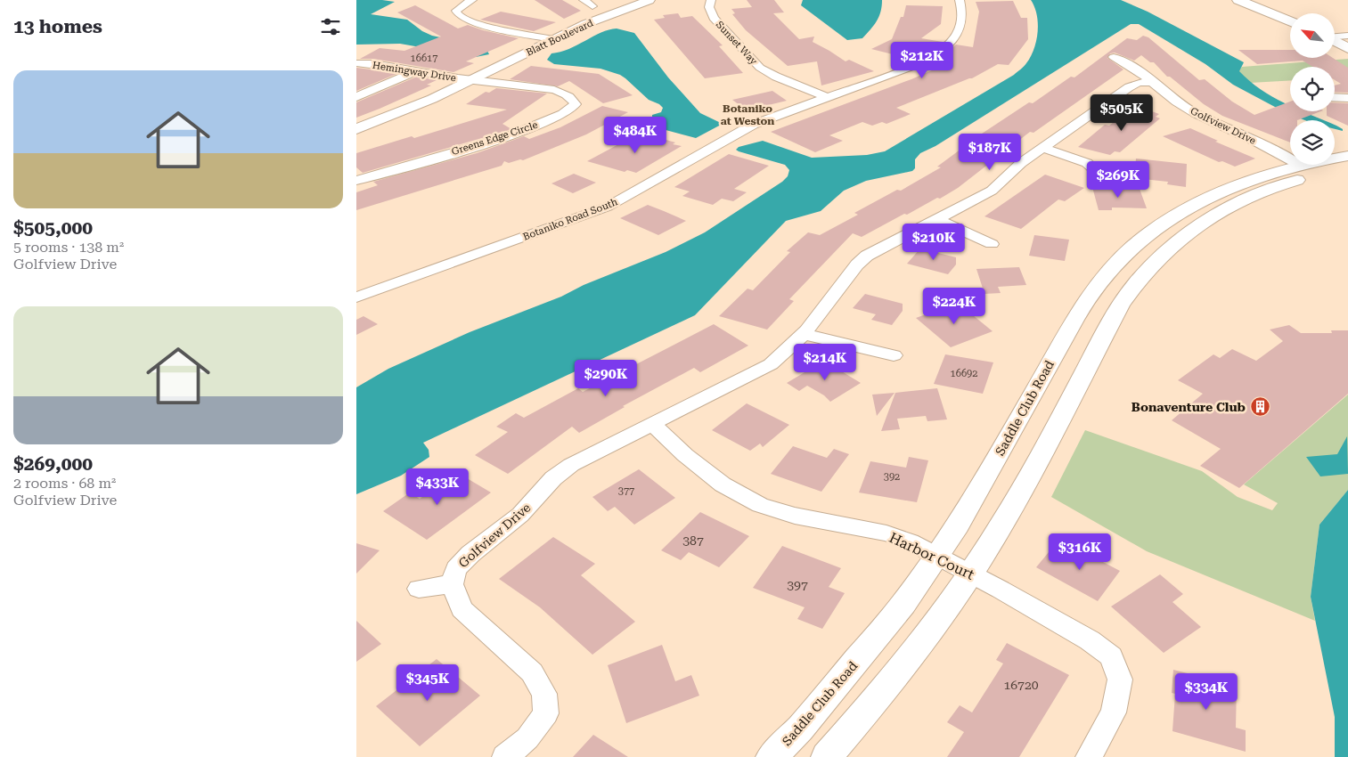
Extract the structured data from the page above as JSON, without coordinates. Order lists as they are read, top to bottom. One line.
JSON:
{"streets":{"street":["Blatt Boulevard","Sunset Way","Hemingway Drive","Golfview Drive","Greens Edge Circle","Botaniko Road South","Saddle Club Road","Harbor Court"]},"crossings":[["Blatt Boulevard","Hemingway Drive"],["Blatt Boulevard","Greens Edge Circle"],["Sunset Way","Botaniko Road South"],["Hemingway Drive","Greens Edge Circle"],["Golfview Drive","Harbor Court"],["Saddle Club Road","Harbor Court"]],"districts":["Botaniko at Weston"],"places":{"building":["Bonaventure Club"]},"house_numbers":["16617","16692","392","377","387","397","16720"],"north":"top left","page":{"heading":"13 homes","price":["$212K","$505K","$484K","$187K","$269K","$210K","$224K","$214K","$290K","$433K","$316K","$345K","$334K"],"list":[{"name":"$505,000","note":"5 rooms · 138 m² · Golfview Drive"},{"name":"$269,000","note":"2 rooms · 68 m² · Golfview Drive"}]}}
